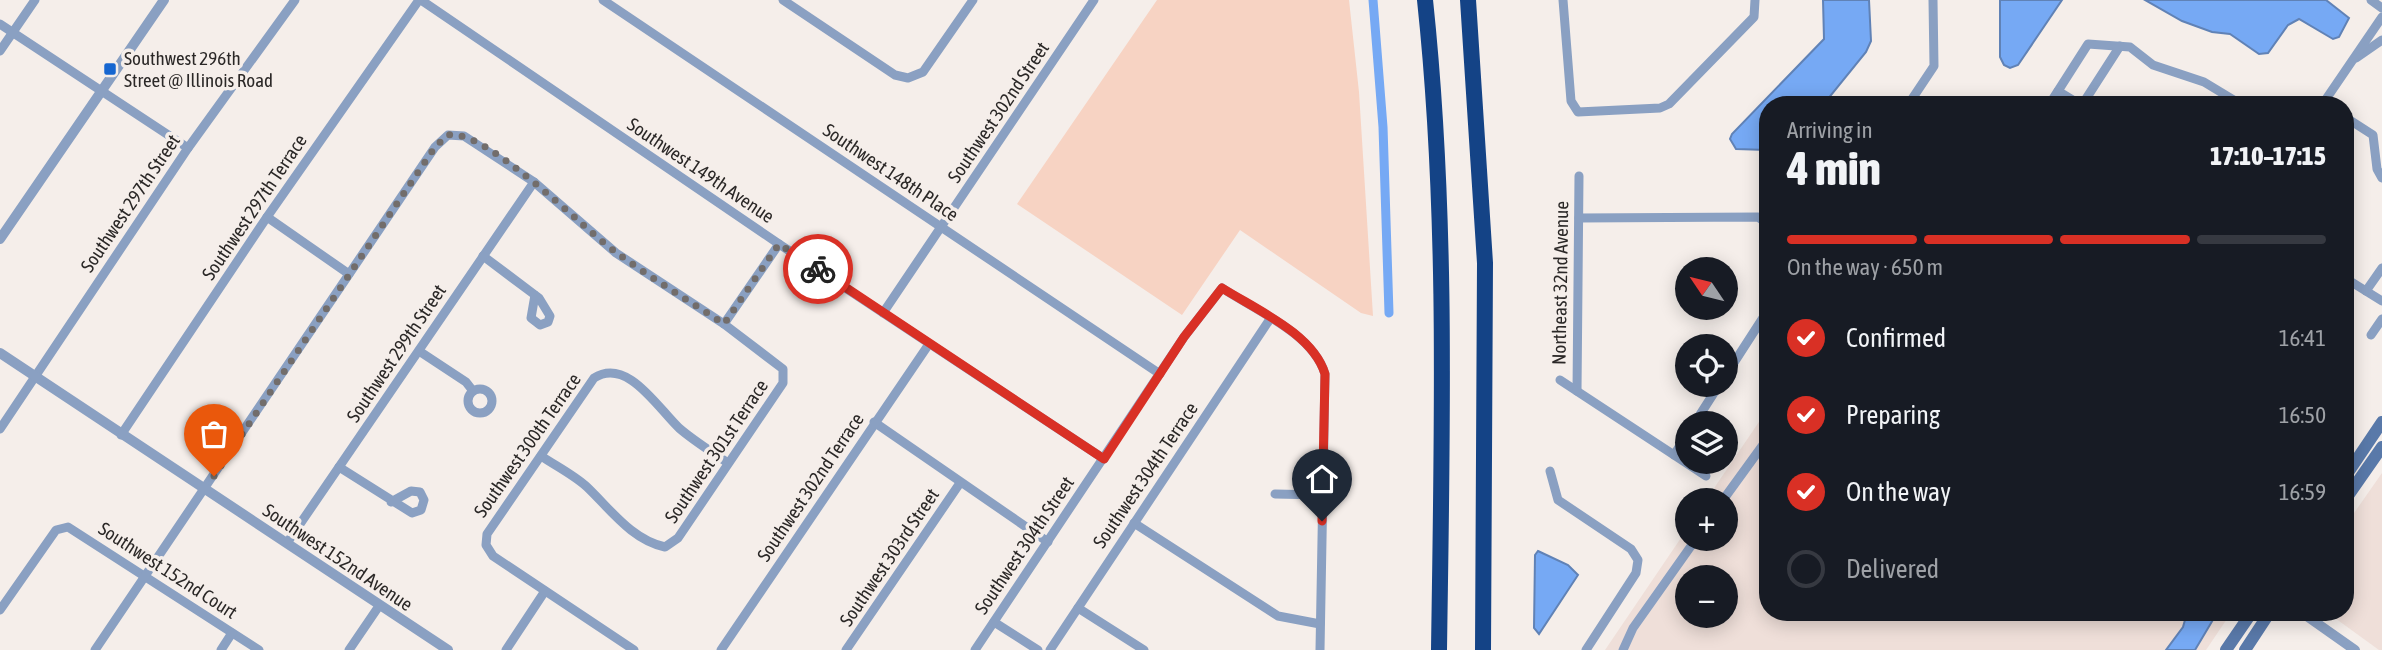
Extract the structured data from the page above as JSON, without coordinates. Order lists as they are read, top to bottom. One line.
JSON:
{"streets":{"street":["Southwest 302nd Street","Southwest 149th Avenue","Southwest 148th Place","Southwest 297th Street","Southwest 297th Terrace","Northeast 32nd Avenue","Southwest 299th Street","Southwest 300th Terrace","Southwest 301st Terrace","Southwest 304th Terrace","Southwest 302nd Terrace","Southwest 304th Street","Southwest 152nd Avenue","Southwest 303rd Street","Southwest 152nd Court"]},"crossings":[["Southwest 302nd Street","Southwest 149th Avenue"],["Southwest 302nd Street","Southwest 148th Place"],["Southwest 149th Avenue","Southwest 297th Terrace"],["Southwest 149th Avenue","Southwest 302nd Terrace"],["Southwest 149th Avenue","Southwest 304th Street"],["Southwest 148th Place","Southwest 304th Street"],["Southwest 297th Street","Southwest 152nd Avenue"],["Southwest 297th Terrace","Southwest 152nd Avenue"],["Southwest 299th Street","Southwest 152nd Avenue"],["Southwest 300th Terrace","Southwest 301st Terrace"],["Southwest 304th Terrace","Southwest 304th Street"]],"places":{"transit":["Southwest 296th Street @ Illinois Road"]},"north":"top left","page":{"heading":["4 min","Arriving in","17:10–17:15"],"bar":"On the way · 650 m","map_buttons":["+","−"],"list":[["Confirmed","16:41"],["Preparing","16:50"],["On the way","16:59"],"Delivered"]}}
